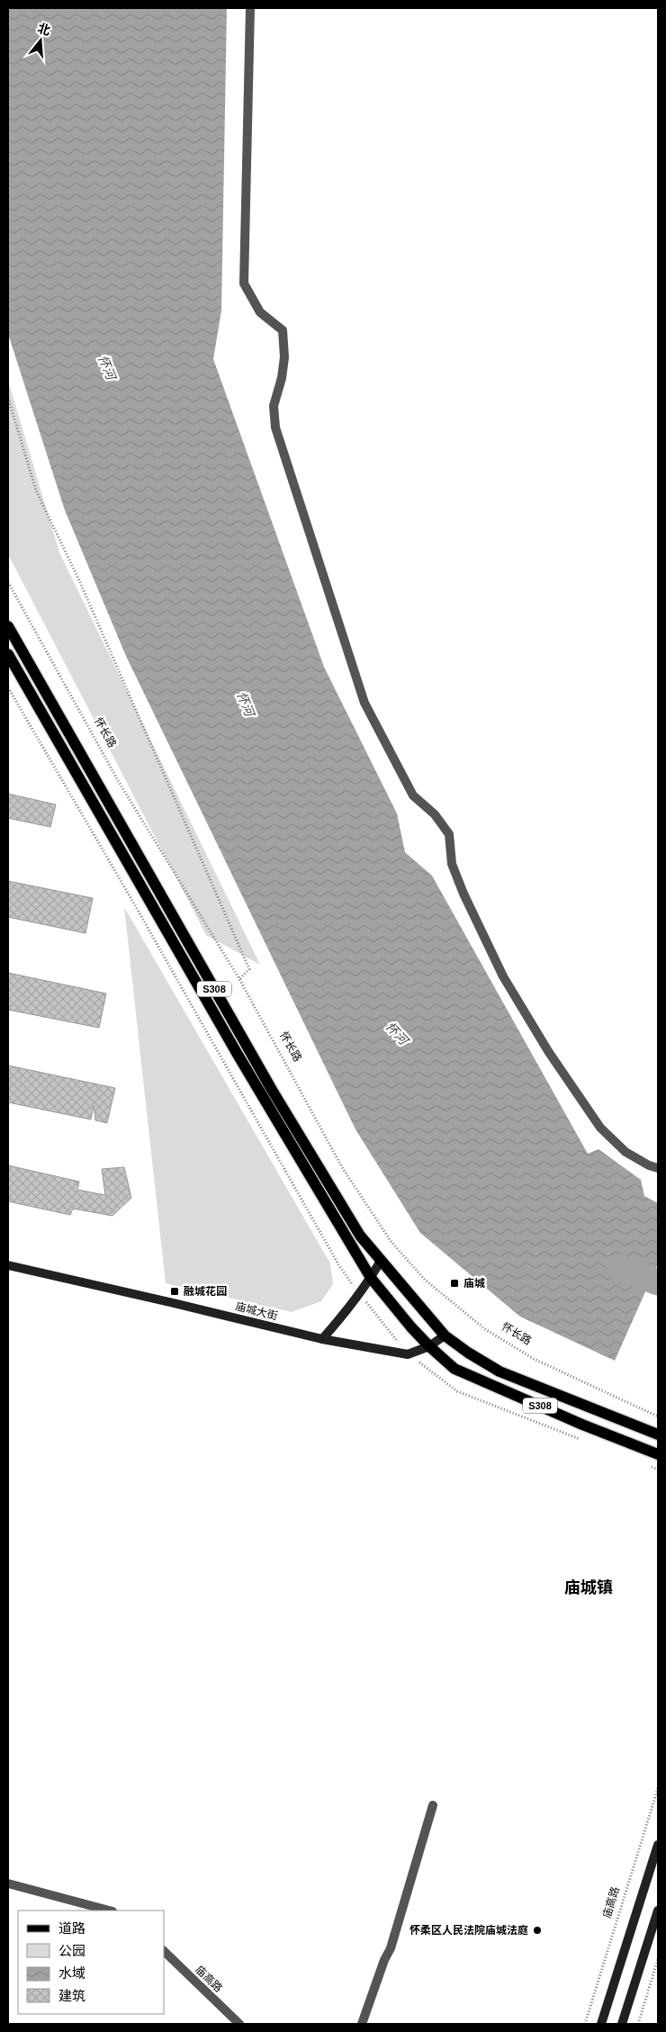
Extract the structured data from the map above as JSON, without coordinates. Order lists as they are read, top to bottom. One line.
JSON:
{"streets":{"main road":["S308","庙城大街"],"street":["庙高路"],"path":["怀长路"]},"crossings":[["S308","庙城大街"]],"districts":["庙城镇"],"water":["怀河"],"places":{"transit":["庙城","融城花园"],"other":["怀柔区人民法院庙城法庭"]},"legend":["道路","公园","水域","建筑"],"north":"top"}
